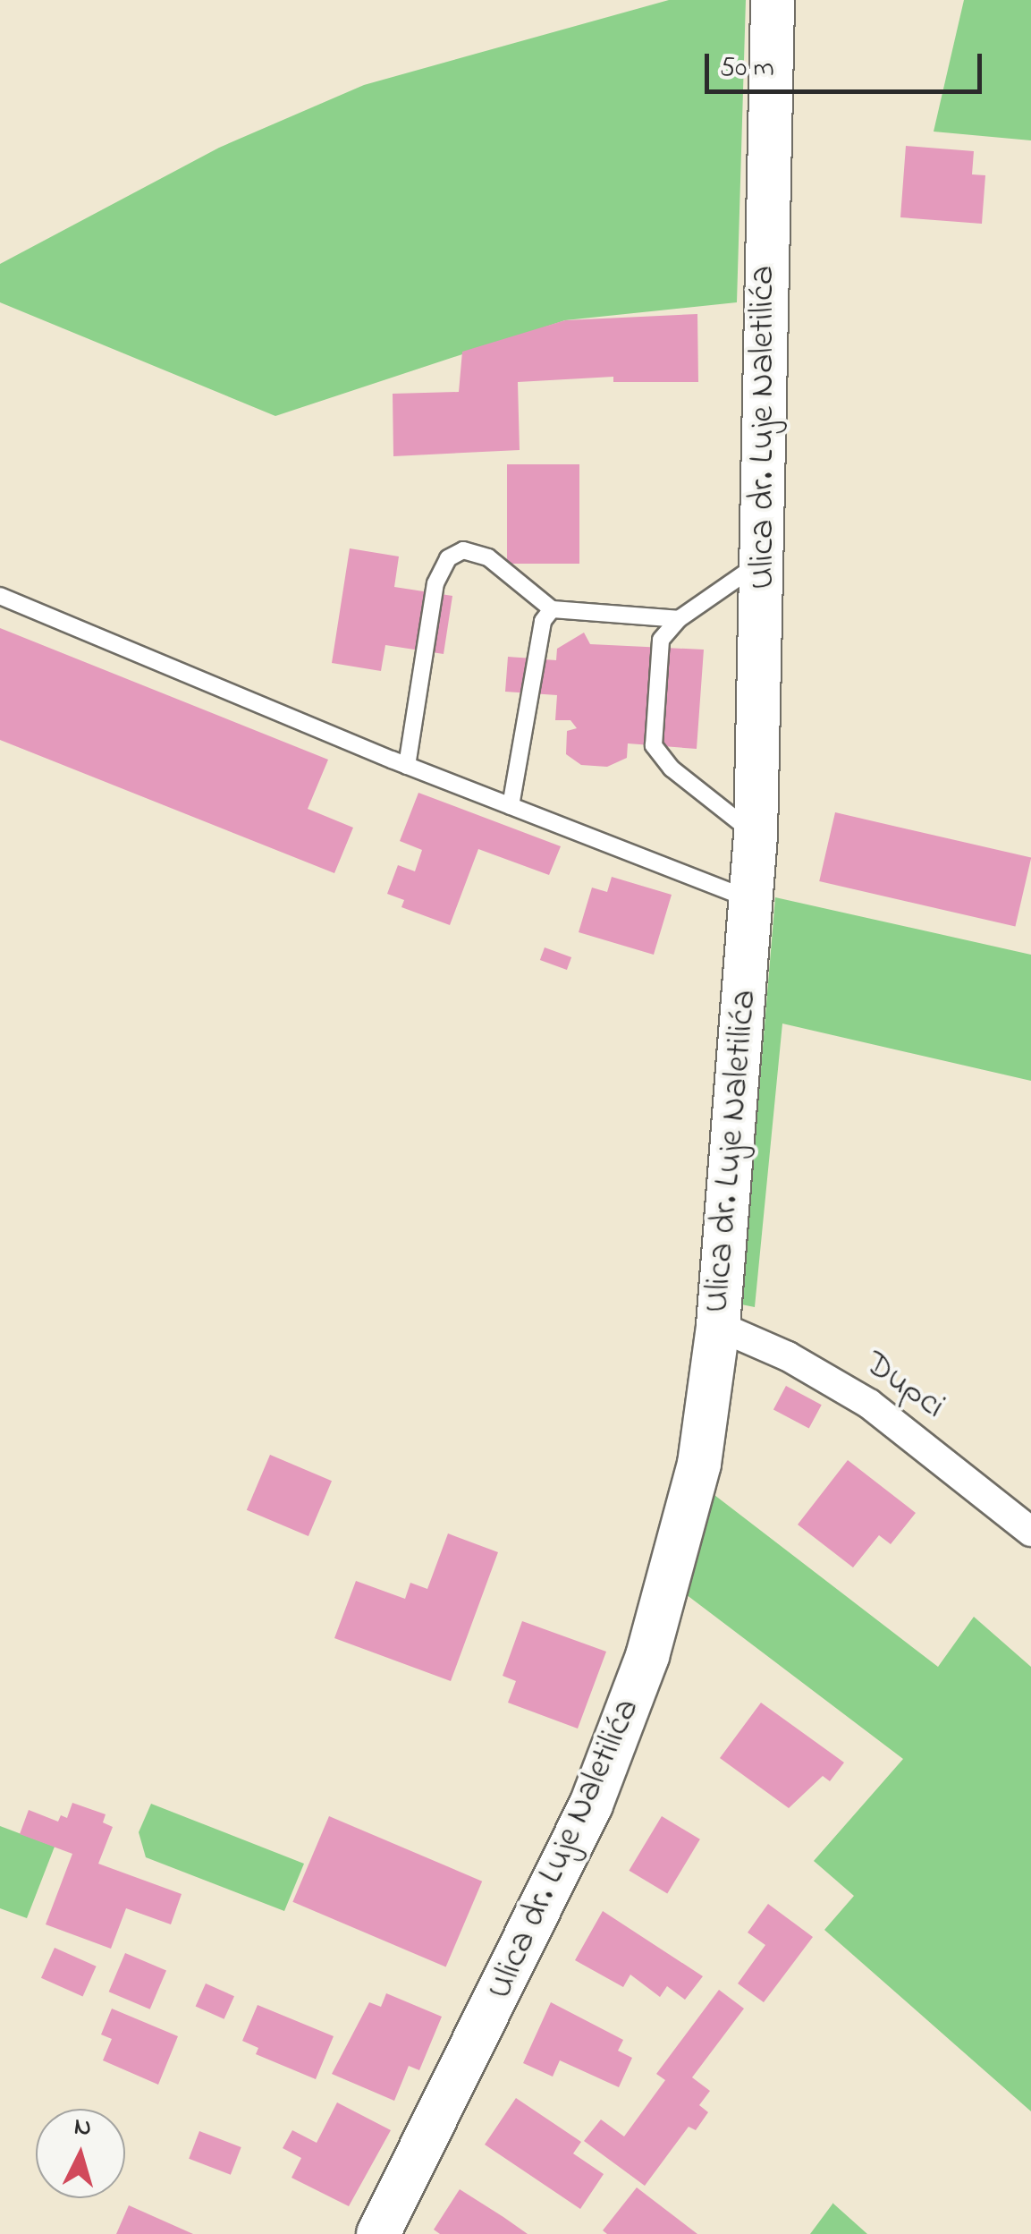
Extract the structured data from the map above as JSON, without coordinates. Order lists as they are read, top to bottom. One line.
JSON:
{"streets":{"street":["Ulica dr. Luje Naletilića","Dupci"]},"crossings":[["Ulica dr. Luje Naletilića","Dupci"]],"scale_bar":"50 m","north":"top"}
